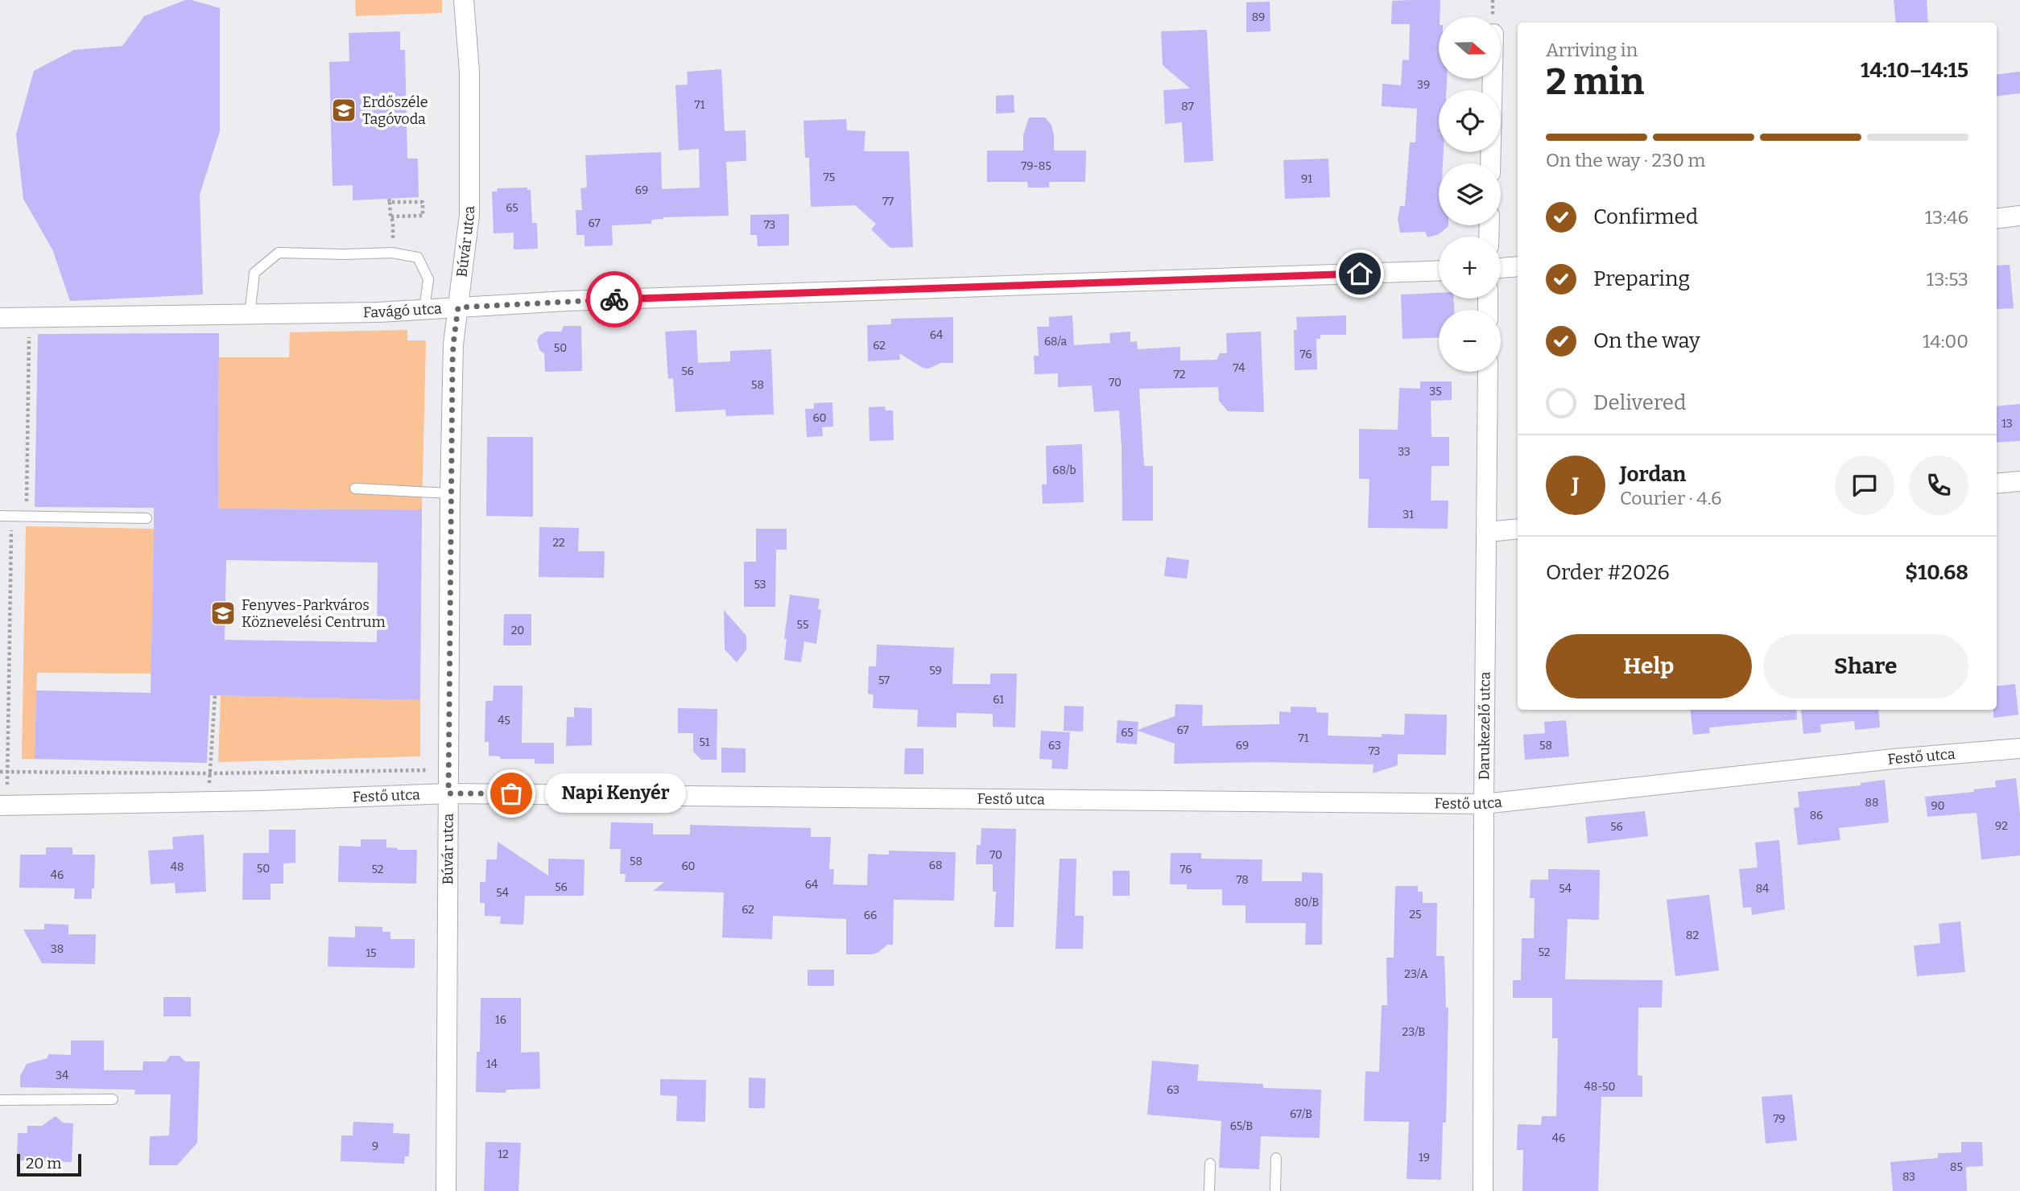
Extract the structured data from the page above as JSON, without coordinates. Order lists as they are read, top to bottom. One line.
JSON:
{"streets":{"street":["Búvár utca","Favágó utca","Darukezelő utca","Festő utca"]},"crossings":[["Búvár utca","Favágó utca"],["Búvár utca","Festő utca"],["Darukezelő utca","Festő utca"]],"places":{"school or university":["Erdőszéle Tagóvoda","Fenyves-Parkváros Köznevelési Centrum"],"other":["Napi Kenyér"]},"house_numbers":["89","39","71","87","79-85","75","91","69","77","65","67","73","64","68/a","62","50","76","74","56","72","70","58","35","60","13","33","68/b","31","22","53","55","20","59","57","61","45","67","65","71","51","63","69","58","73","88","90","86","92","56","70","58","68","60","48","50","52","76","46","78","64","56","54","84","54","80/B","62","25","66","82","38","52","15","23/A","16","23/B","14","34","48-50","63","67/B","79","65/B","46","9","12","19","85","83"],"scale_bar":"20 m","north":"right","page":{"map_buttons":["+","−"],"heading":["2 min","Arriving in","14:10–14:15"],"panel":["Jordan","Courier · 4.6","Order #2026","$10.68"],"bar":"On the way · 230 m","list":[["Confirmed","13:46"],["Preparing","13:53"],["On the way","14:00"],"Delivered"],"round":"J","buttons":["Help","Share"],"bubble":"Napi Kenyér","scale":"20 m"}}
